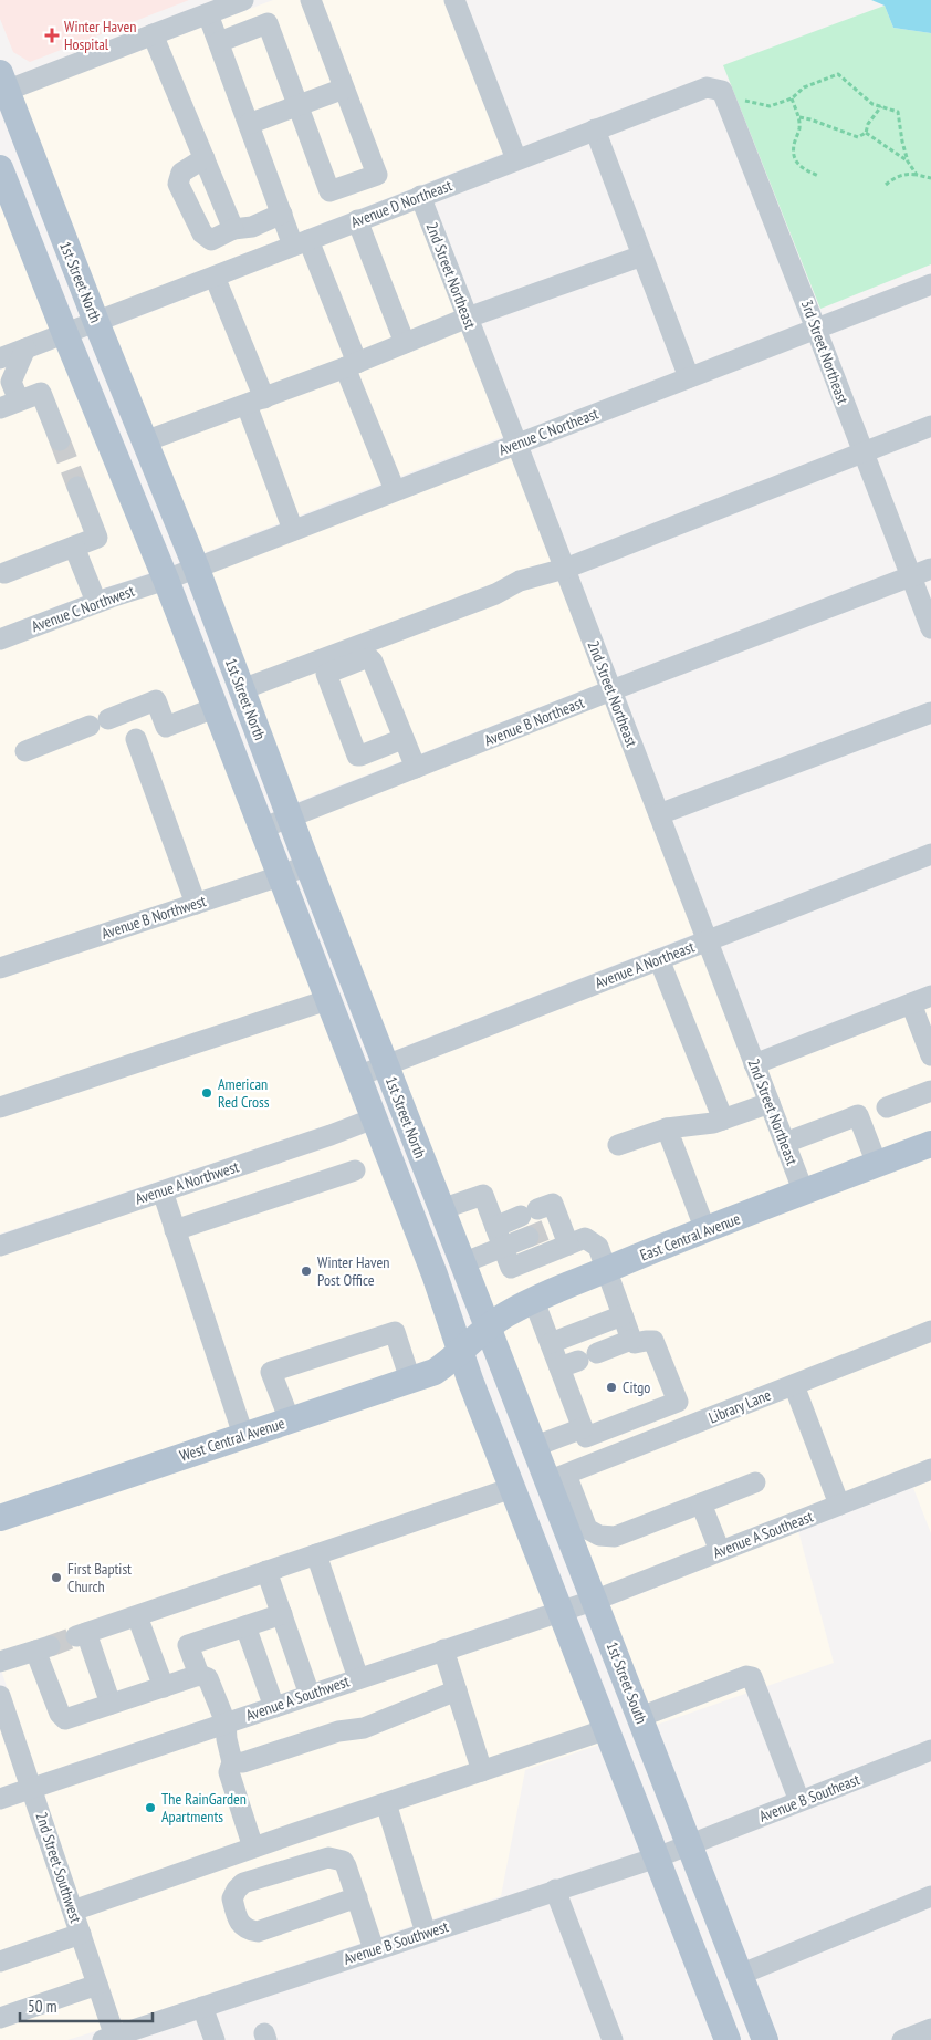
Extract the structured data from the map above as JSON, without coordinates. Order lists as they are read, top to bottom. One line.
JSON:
{"streets":{"main road":["1st Street North","East Central Avenue","West Central Avenue","1st Street South"],"street":["Avenue D Northeast","2nd Street Northeast","3rd Street Northeast","Avenue C Northeast","Avenue C Northwest","Avenue B Northeast","Avenue B Northwest","Avenue A Northeast","Avenue A Northwest","Library Lane","Avenue A Southeast","Avenue A Southwest","Avenue B Southeast","2nd Street Southwest","Avenue B Southwest"]},"crossings":[["Avenue D Northeast","2nd Street Northeast"],["Avenue D Northeast","1st Street North"],["Avenue D Northeast","3rd Street Northeast"],["2nd Street Northeast","Avenue C Northeast"],["2nd Street Northeast","Avenue B Northeast"],["2nd Street Northeast","Avenue A Northeast"],["2nd Street Northeast","East Central Avenue"],["1st Street North","Avenue C Northeast"],["1st Street North","Avenue C Northwest"],["1st Street North","Avenue B Northeast"],["1st Street North","Avenue B Northwest"],["1st Street North","Avenue A Northeast"],["1st Street North","Avenue A Northwest"],["1st Street North","East Central Avenue"],["1st Street North","West Central Avenue"],["1st Street North","1st Street South"],["3rd Street Northeast","Avenue C Northeast"],["3rd Street Northeast","Avenue B Northeast"],["Avenue C Northeast","Avenue C Northwest"],["East Central Avenue","West Central Avenue"],["East Central Avenue","1st Street South"],["Library Lane","1st Street South"],["Avenue A Southeast","1st Street South"],["Avenue A Southeast","Avenue A Southwest"],["1st Street South","Avenue A Southwest"],["1st Street South","Avenue B Southeast"],["1st Street South","Avenue B Southwest"],["Avenue A Southwest","2nd Street Southwest"],["Avenue B Southeast","Avenue B Southwest"],["2nd Street Southwest","Avenue B Southwest"]],"places":{"health":["Winter Haven Hospital"],"other":["American Red Cross","Winter Haven Post Office","Citgo","First Baptist Church","The RainGarden Apartments"]},"scale_bar":"50 m"}
